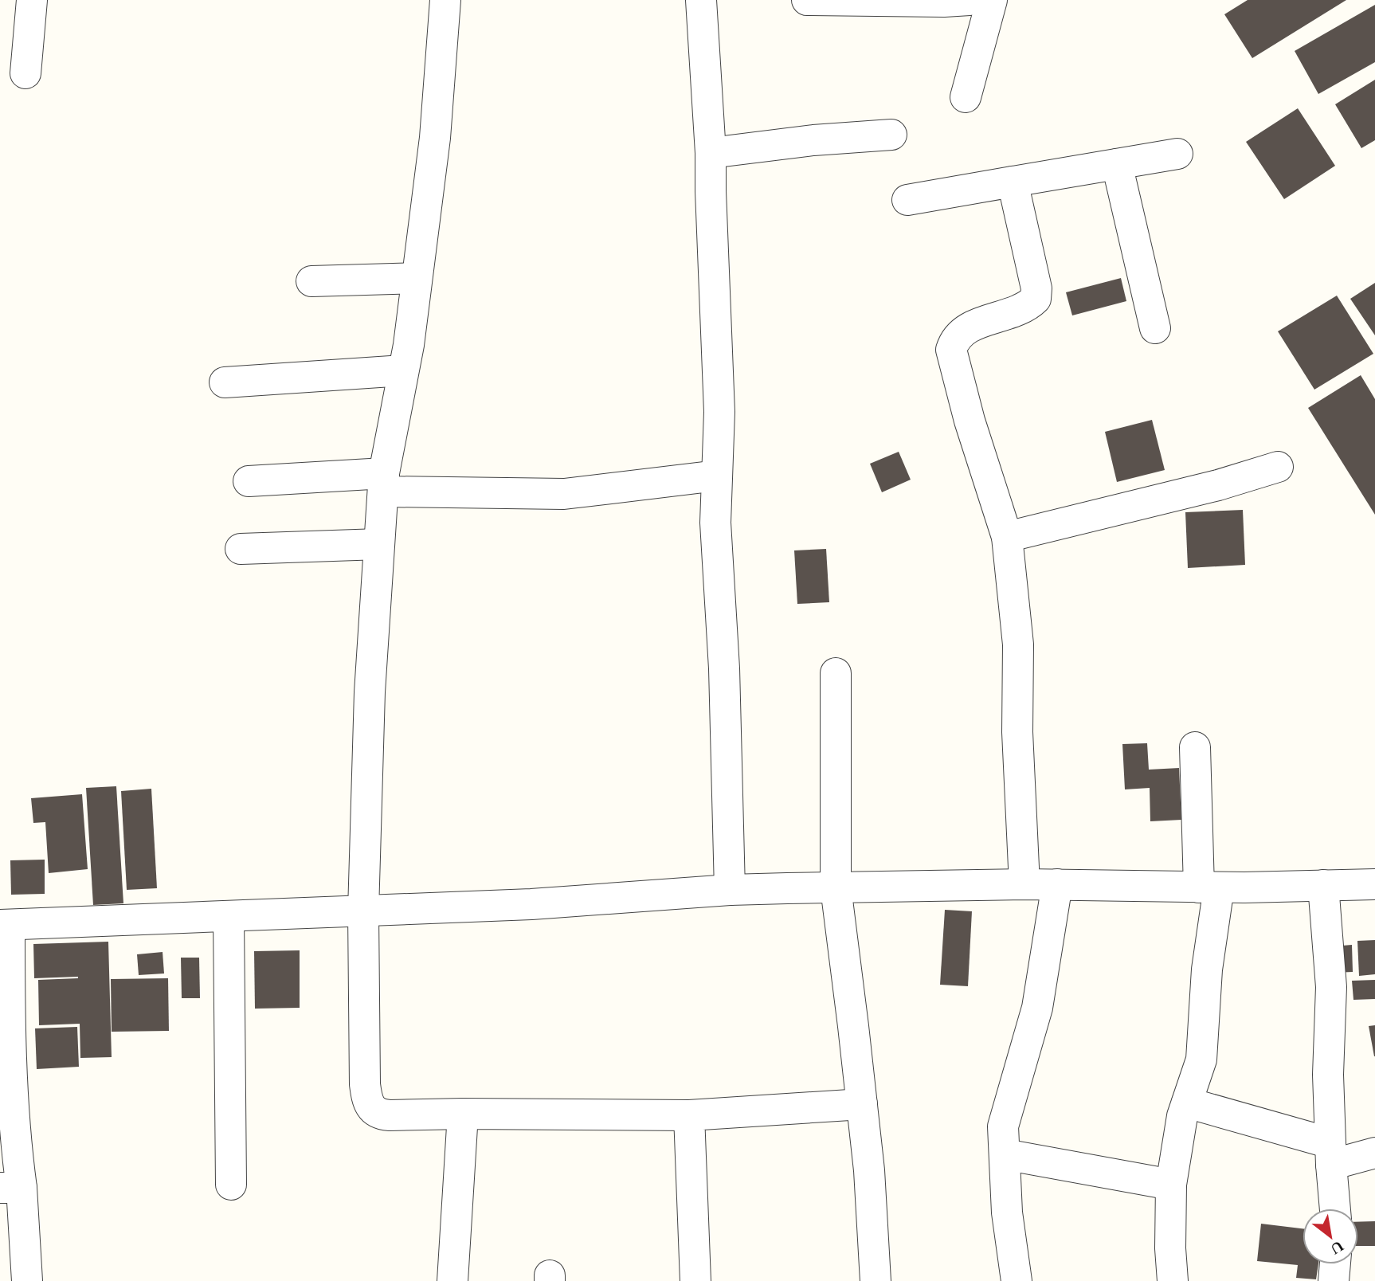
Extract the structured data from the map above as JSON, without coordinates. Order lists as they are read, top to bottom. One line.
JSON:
{"north":"bottom right"}
